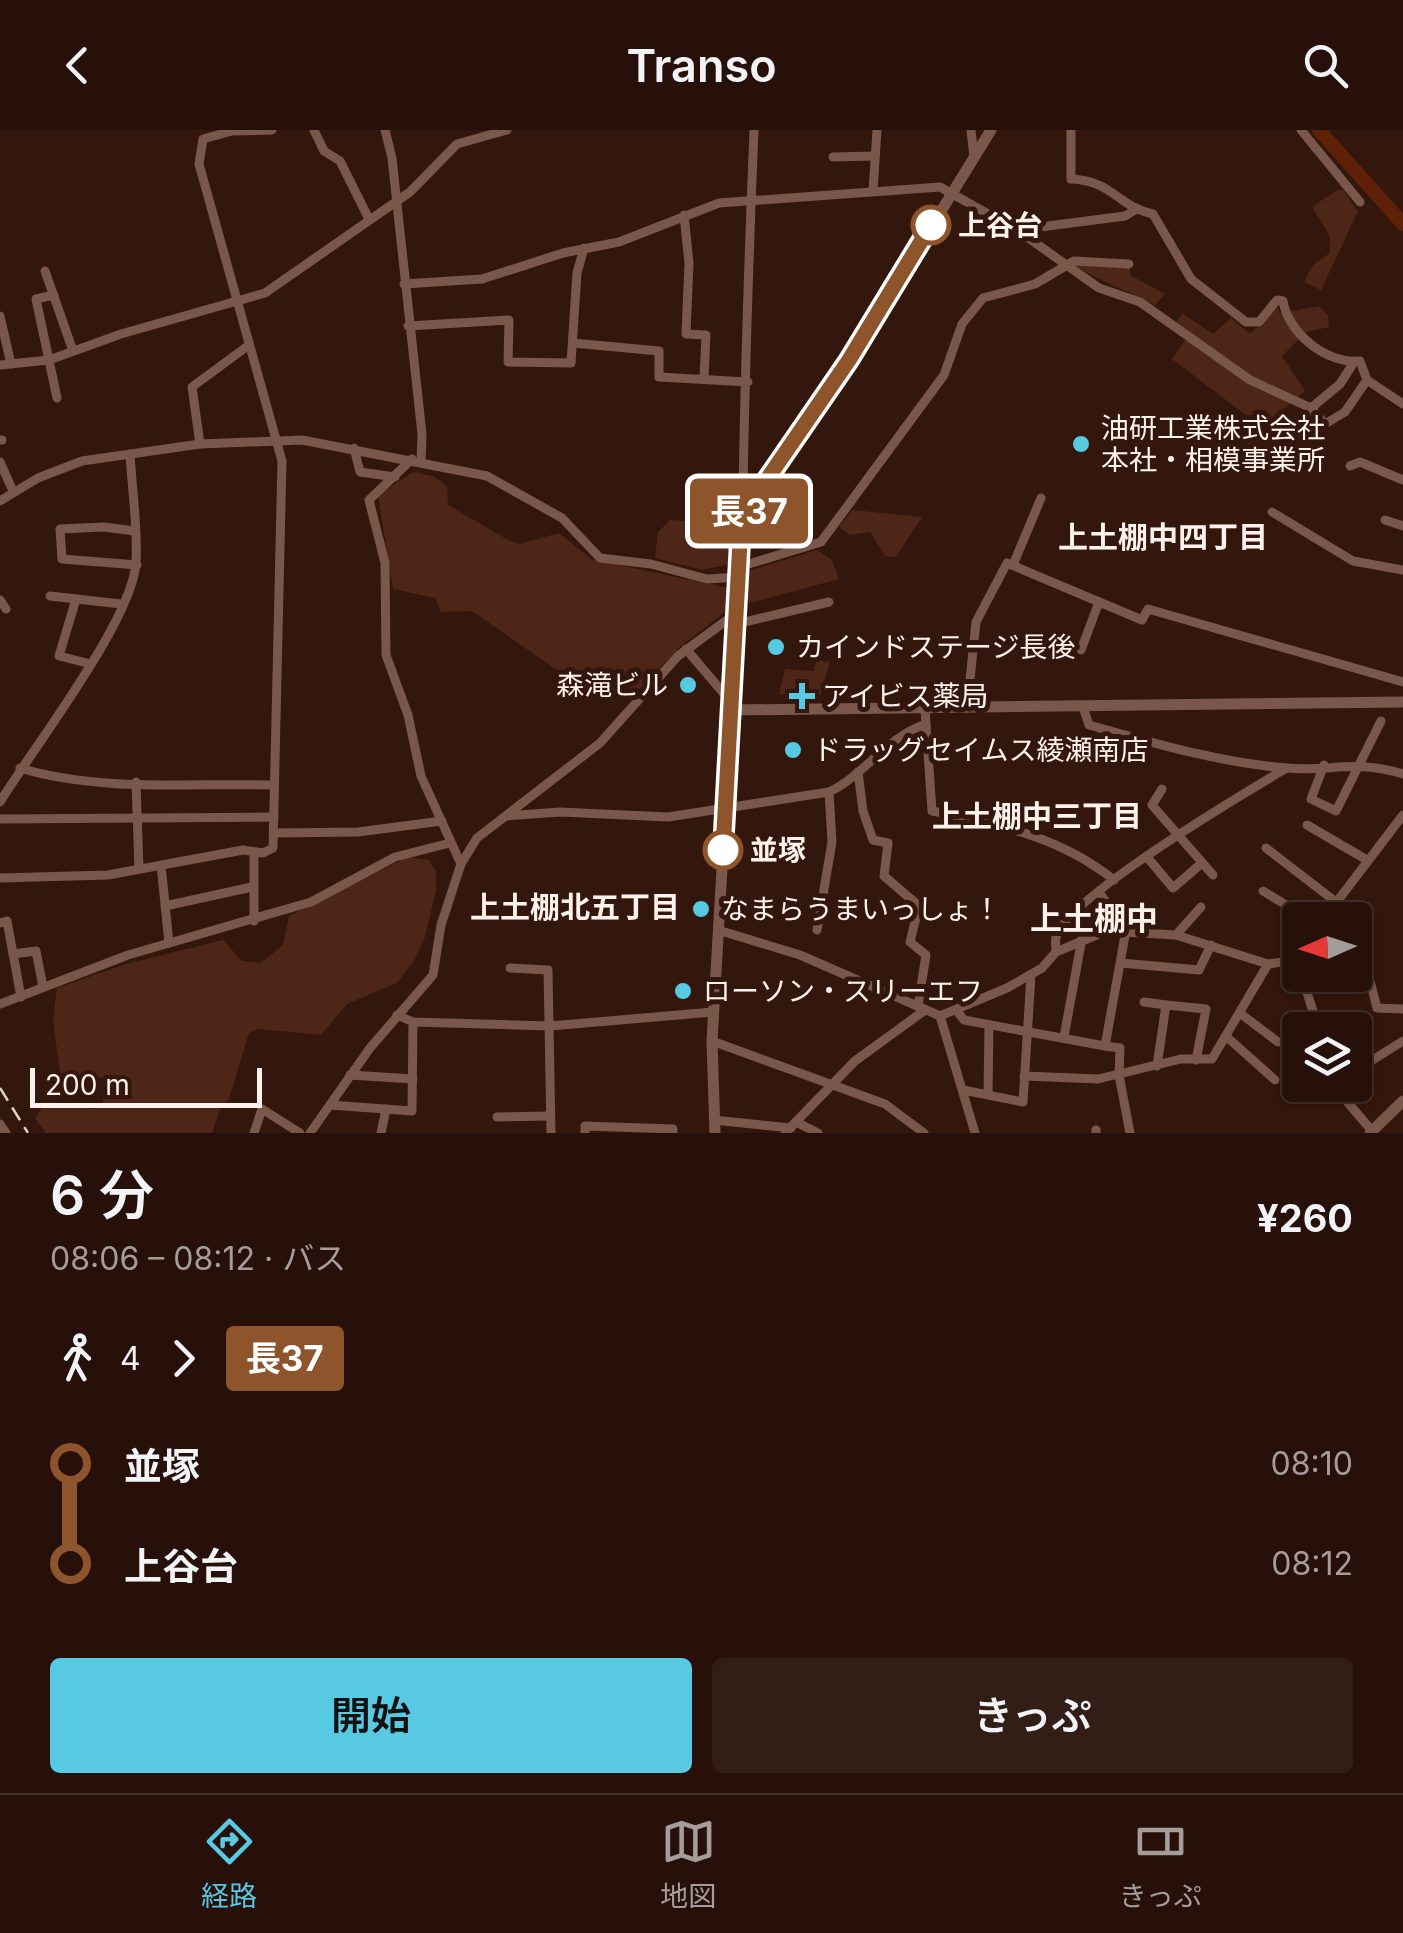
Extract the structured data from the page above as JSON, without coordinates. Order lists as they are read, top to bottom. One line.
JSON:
{"districts":["上土棚中四丁目","上土棚中三丁目","上土棚北五丁目","上土棚中"],"places":{"other":["上谷台","油研工業株式会社 本社・相模事業所","カインドステージ長後","森滝ビル","ドラッグセイムス綾瀬南店","並塚","なまらうまいっしょ！","ローソン・スリーエフ"],"health":["アイビス薬局"]},"lines":["bus line 長37"],"scale_bar":"200 m","north":"left","page":{"header":"Transo","on_map":"長37","scale":"200 m","heading":["6 分","08:06 – 08:12 · バス","¥260"],"legs":["4","長37"],"list":[{"name":"並塚","value":"08:10"},{"name":"上谷台","value":"08:12"}],"buttons":["開始","きっぷ"],"tabs":["経路","地図","きっぷ"]}}
